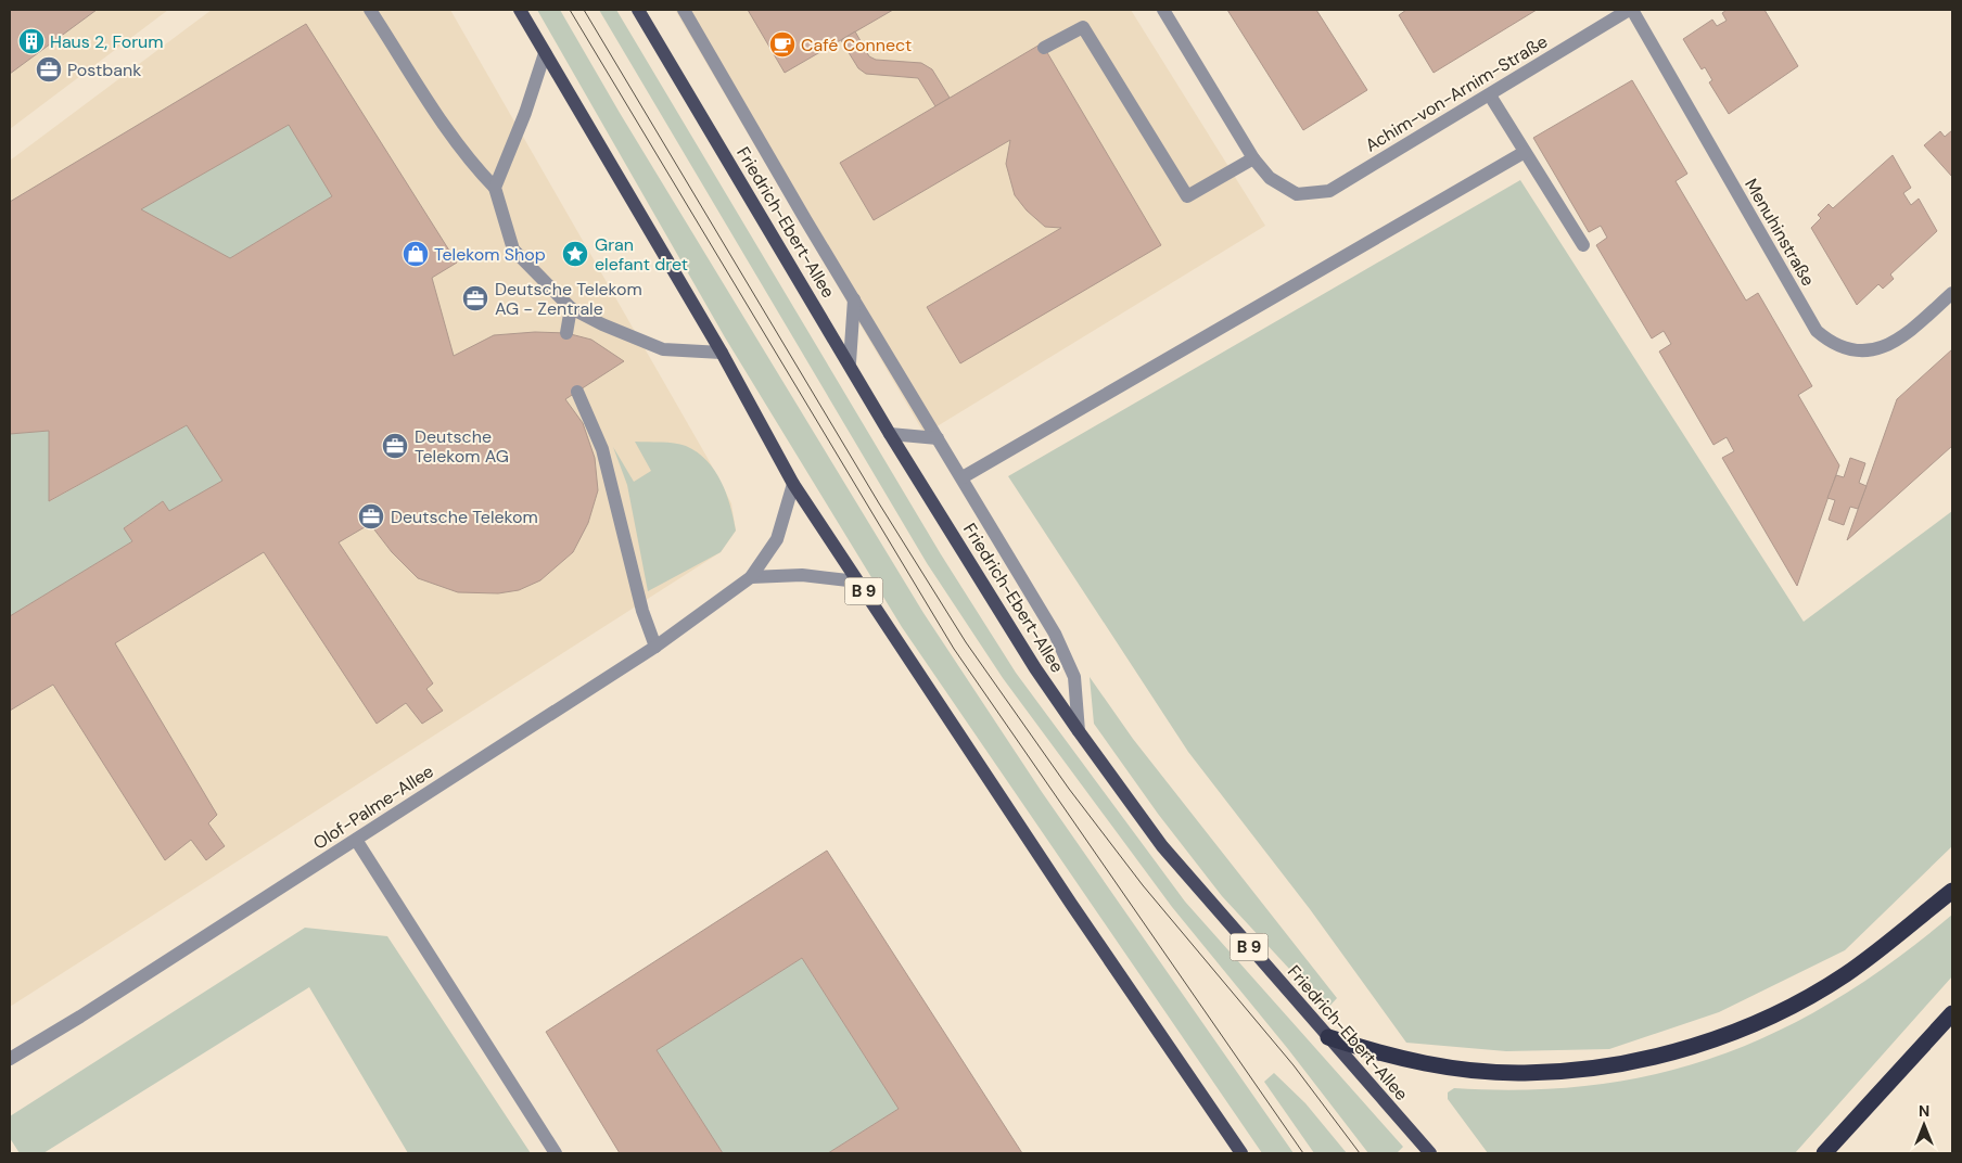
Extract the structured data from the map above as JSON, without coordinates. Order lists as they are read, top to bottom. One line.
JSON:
{"streets":{"main road":["Friedrich-Ebert-Allee","B 9"],"street":["Achim-von-Arnim-Straße","Menuhinstraße","Olof-Palme-Allee"]},"crossings":[["Achim-von-Arnim-Straße","Menuhinstraße"],["B 9","Olof-Palme-Allee"]],"places":{"building":["Haus 2, Forum"],"cafe":["Café Connect"],"office":["Postbank","Deutsche Telekom AG - Zentrale","Deutsche Telekom AG","Deutsche Telekom"],"shop":["Telekom Shop"],"place":["Gran elefant dret"]},"north":"top"}
